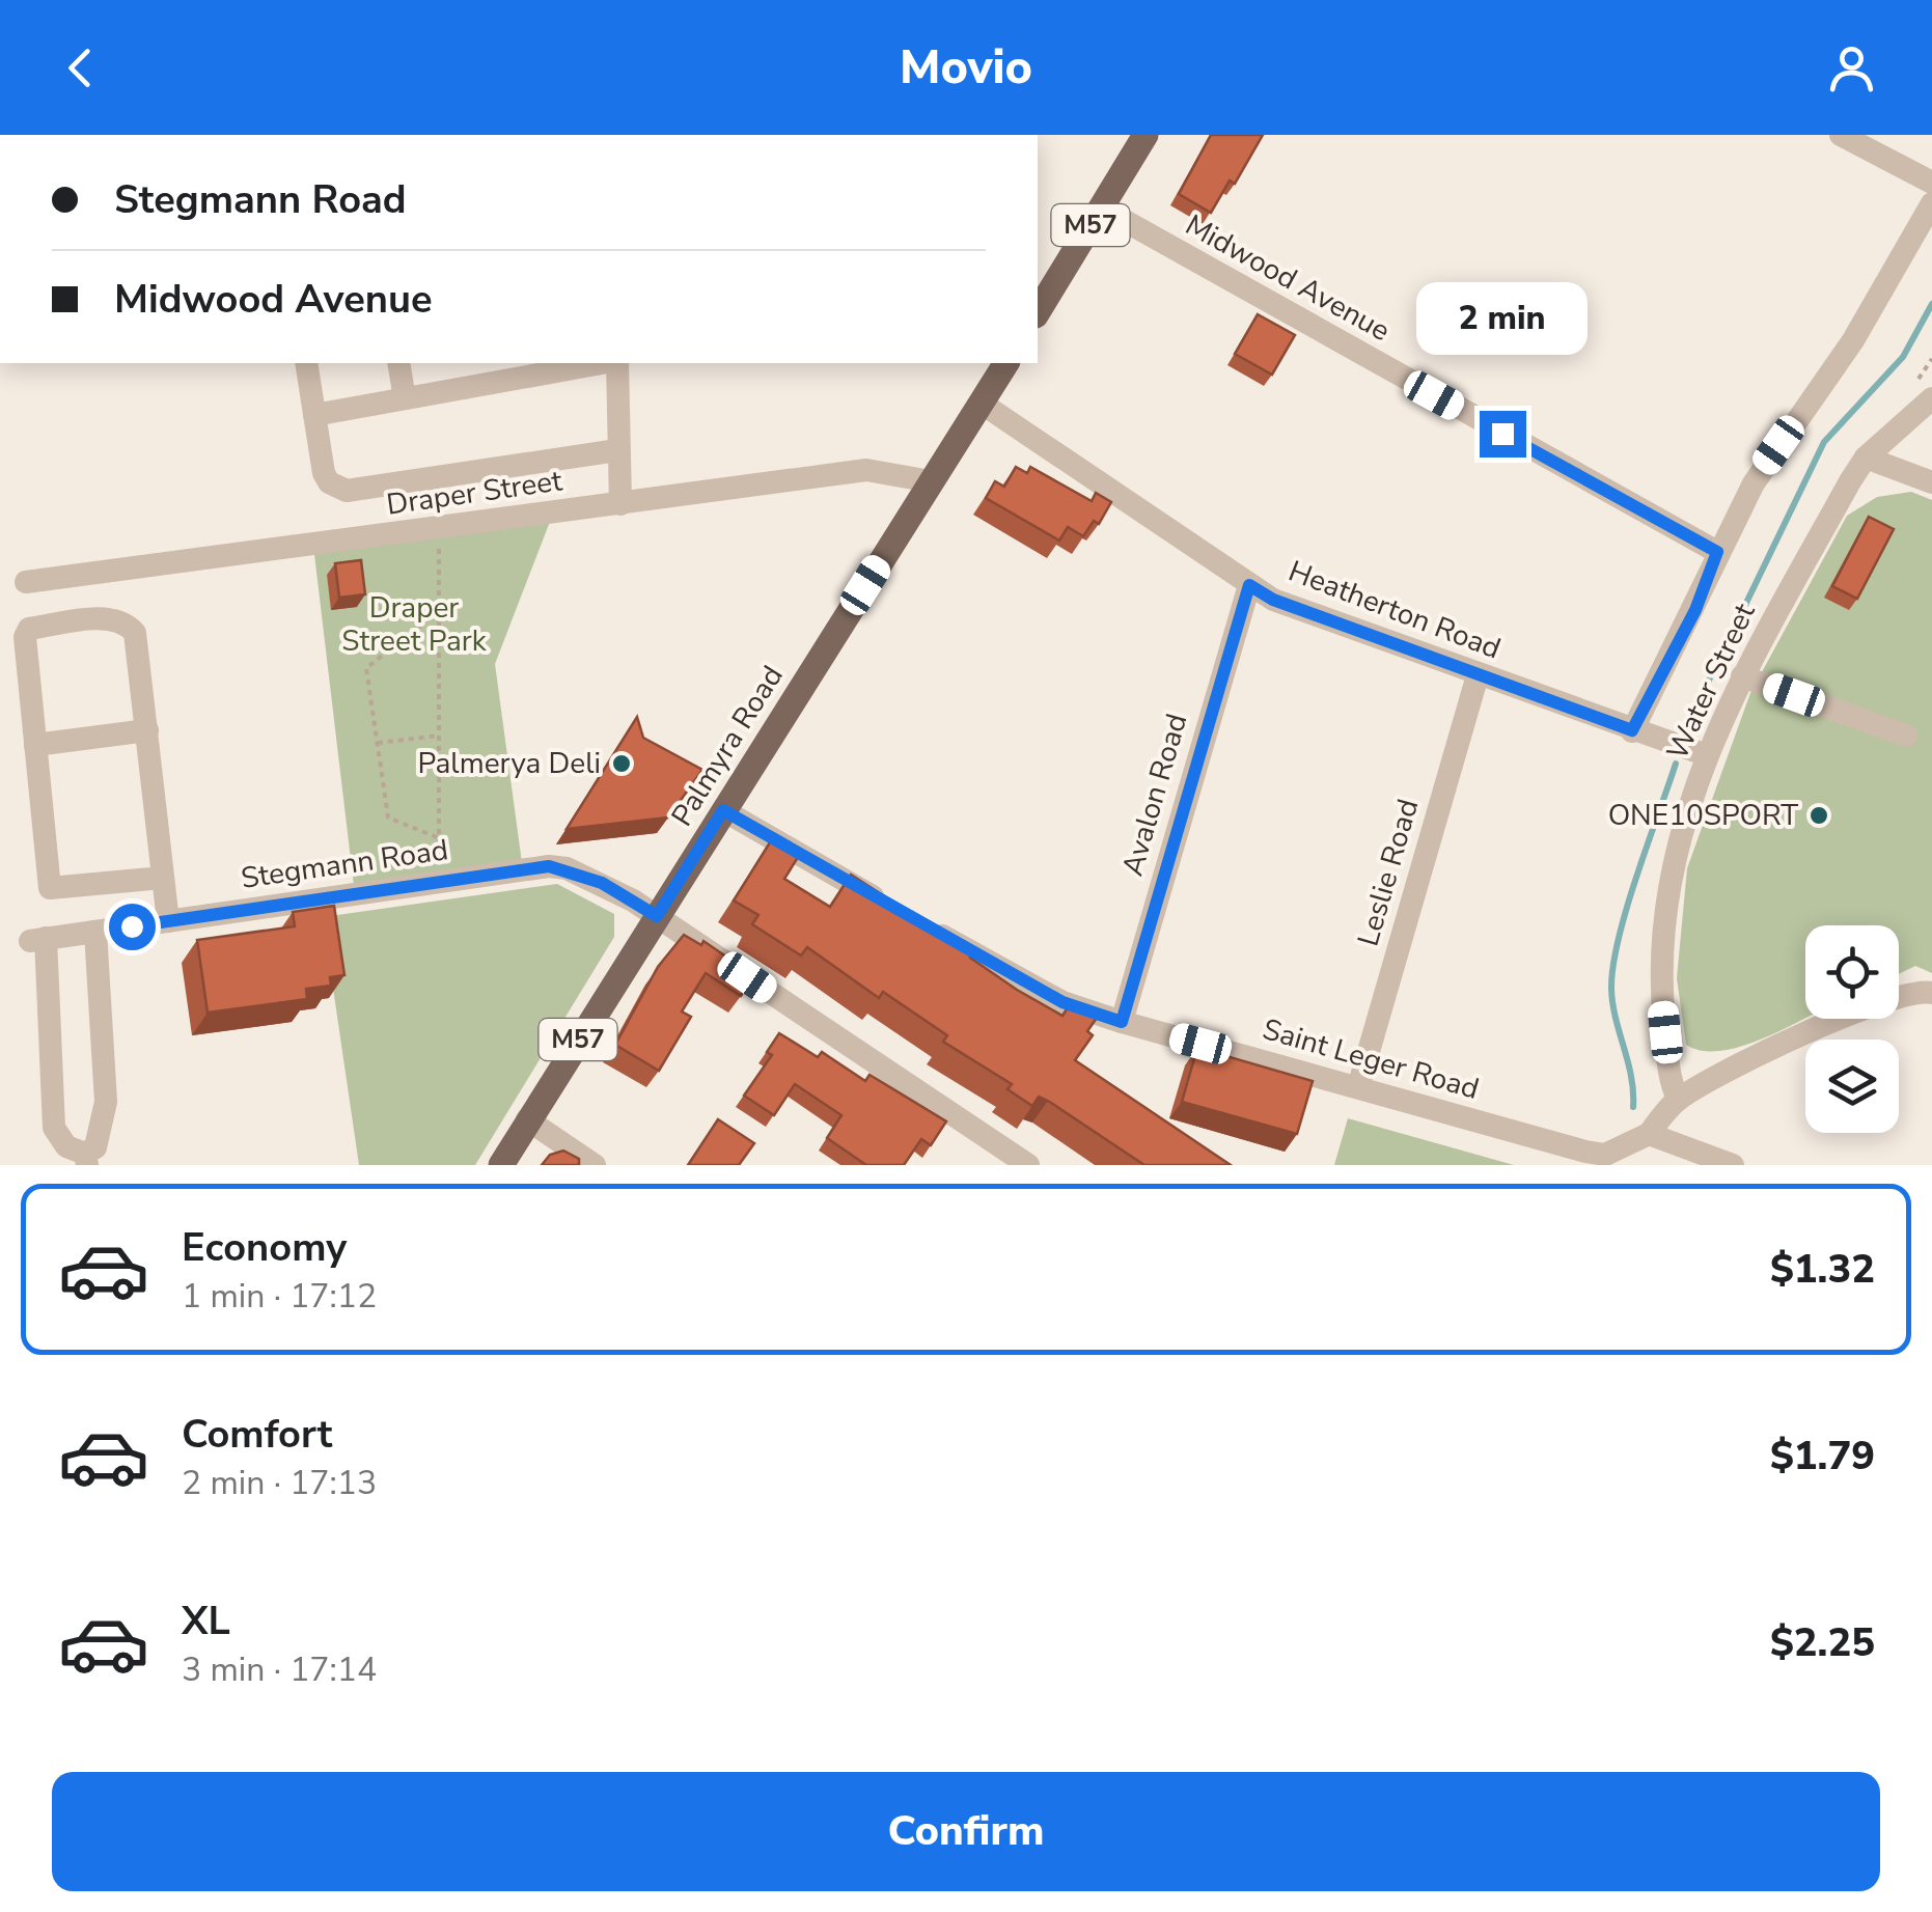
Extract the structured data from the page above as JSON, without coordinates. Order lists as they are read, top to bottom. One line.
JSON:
{"streets":{"main road":["M57","Palmyra Road"],"street":["Midwood Avenue","Draper Street","Heatherton Road","Water Street","Avalon Road","Stegmann Road","Leslie Road","Saint Leger Road"]},"crossings":[["M57","Midwood Avenue"],["Draper Street","Palmyra Road"],["Heatherton Road","Water Street"],["Heatherton Road","Palmyra Road"],["Heatherton Road","Avalon Road"],["Heatherton Road","Leslie Road"],["Palmyra Road","Stegmann Road"],["Avalon Road","Saint Leger Road"],["Leslie Road","Saint Leger Road"]],"parks":["Draper Street Park"],"places":["Palmerya Deli","ONE10SPORT"],"page":{"header":"Movio","banner":["Stegmann Road","Midwood Avenue"],"bubble":"2 min","list":[{"name":"Economy","note":"1 min · 17:12","value":"$1.32"},{"name":"Comfort","note":"2 min · 17:13","value":"$1.79"},{"name":"XL","note":"3 min · 17:14","value":"$2.25"}],"buttons":"Confirm"}}
